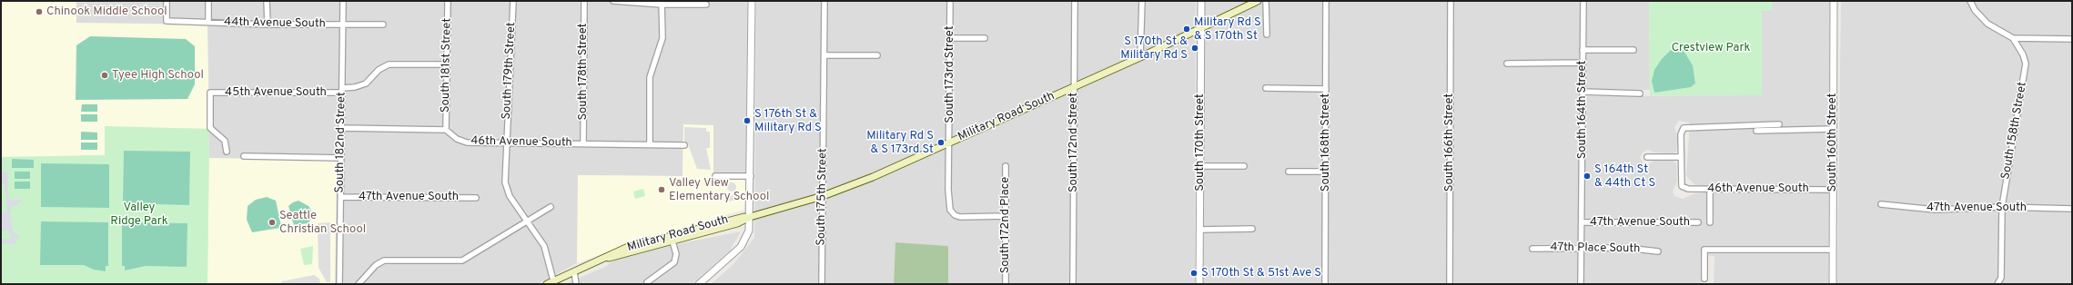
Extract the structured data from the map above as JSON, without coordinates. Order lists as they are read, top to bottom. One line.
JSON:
{"streets":{"main road":["Military Road South"],"street":["44th Avenue South","South 181st Street","South 179th Street","South 178th Street","South 173rd Street","45th Avenue South","South 164th Street","South 158th Street","South 182nd Street","46th Avenue South","South 172nd Street","South 170th Street","South 168th Street","South 166th Street","South 160th Street","47th Avenue South","South 175th Street","South 172nd Place","47th Place South"]},"crossings":[["44th Avenue South","South 182nd Street"],["South 181st Street","45th Avenue South"],["South 181st Street","46th Avenue South"],["South 179th Street","Military Road South"],["South 179th Street","46th Avenue South"],["South 178th Street","46th Avenue South"],["South 173rd Street","Military Road South"],["South 173rd Street","South 172nd Place"],["45th Avenue South","South 182nd Street"],["South 164th Street","47th Avenue South"],["South 164th Street","47th Place South"],["Military Road South","South 172nd Street"],["Military Road South","South 170th Street"],["Military Road South","South 175th Street"],["South 158th Street","47th Avenue South"],["South 182nd Street","47th Avenue South"],["46th Avenue South","South 160th Street"]],"parks":["Crestview Park","Valley Ridge Park"],"places":["Chinook Middle School","Military Rd S & S 170th St","S 170th St & Military Rd S","Tyee High School","S 176th St & Military Rd S","Military Rd S & S 173rd St","S 164th St & 44th Ct S","Valley View Elementary School","Seattle Christian School","S 170th St & 51st Ave S"]}
